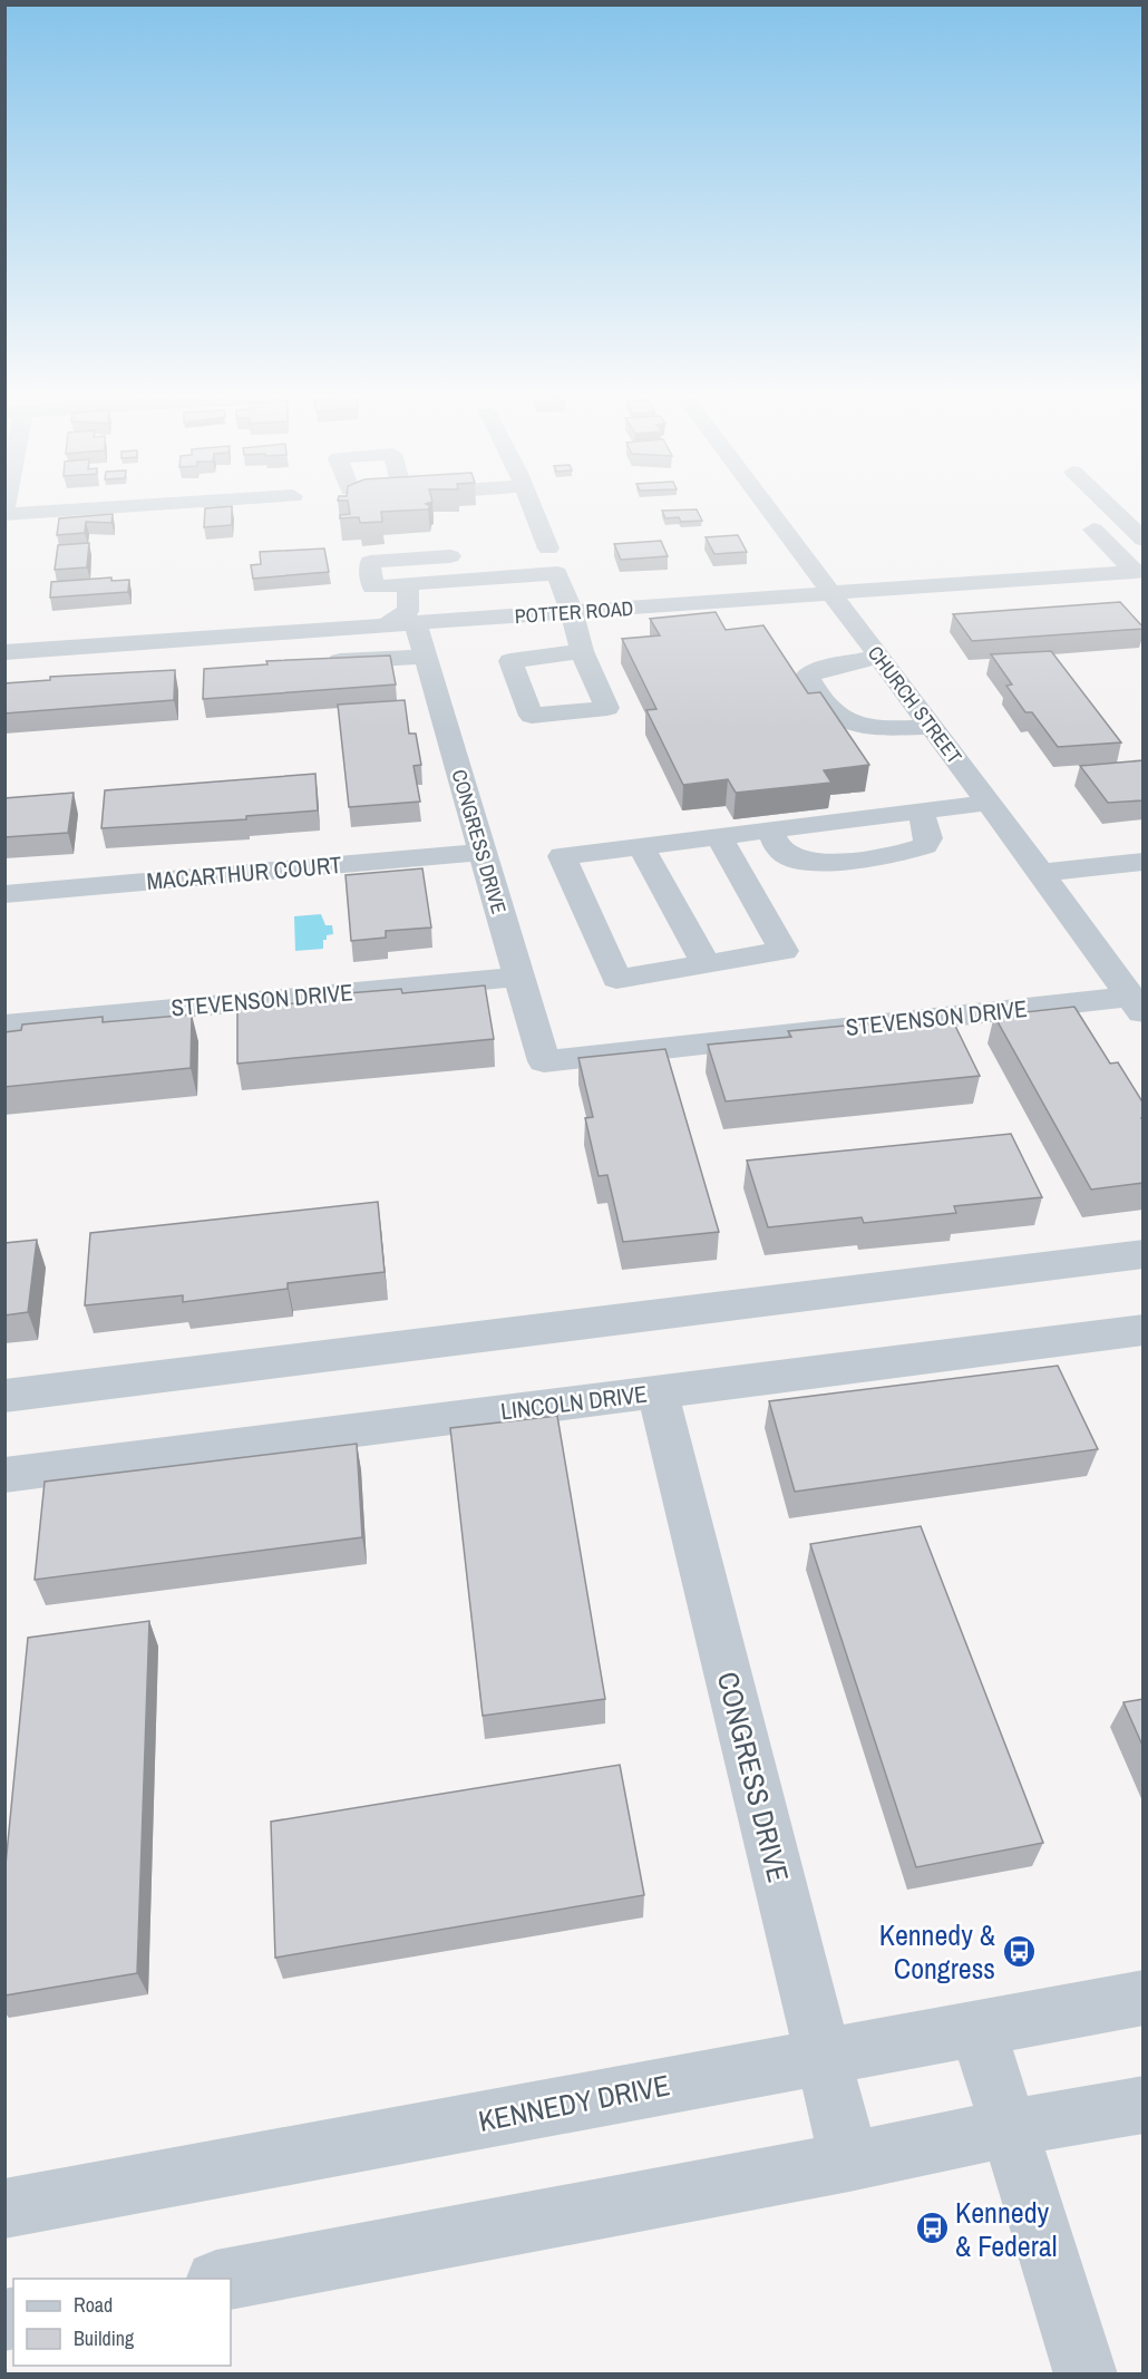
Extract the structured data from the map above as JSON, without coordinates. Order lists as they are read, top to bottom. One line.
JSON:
{"streets":{"street":["POTTER ROAD","CHURCH STREET","CONGRESS DRIVE","MACARTHUR COURT","STEVENSON DRIVE","LINCOLN DRIVE","KENNEDY DRIVE"]},"crossings":[["POTTER ROAD","CHURCH STREET"],["POTTER ROAD","CONGRESS DRIVE"],["CHURCH STREET","STEVENSON DRIVE"],["CONGRESS DRIVE","MACARTHUR COURT"],["CONGRESS DRIVE","STEVENSON DRIVE"],["CONGRESS DRIVE","LINCOLN DRIVE"],["CONGRESS DRIVE","KENNEDY DRIVE"]],"places":{"bus stop":["Kennedy & Congress","Kennedy & Federal"]},"legend":["Road","Building"]}
